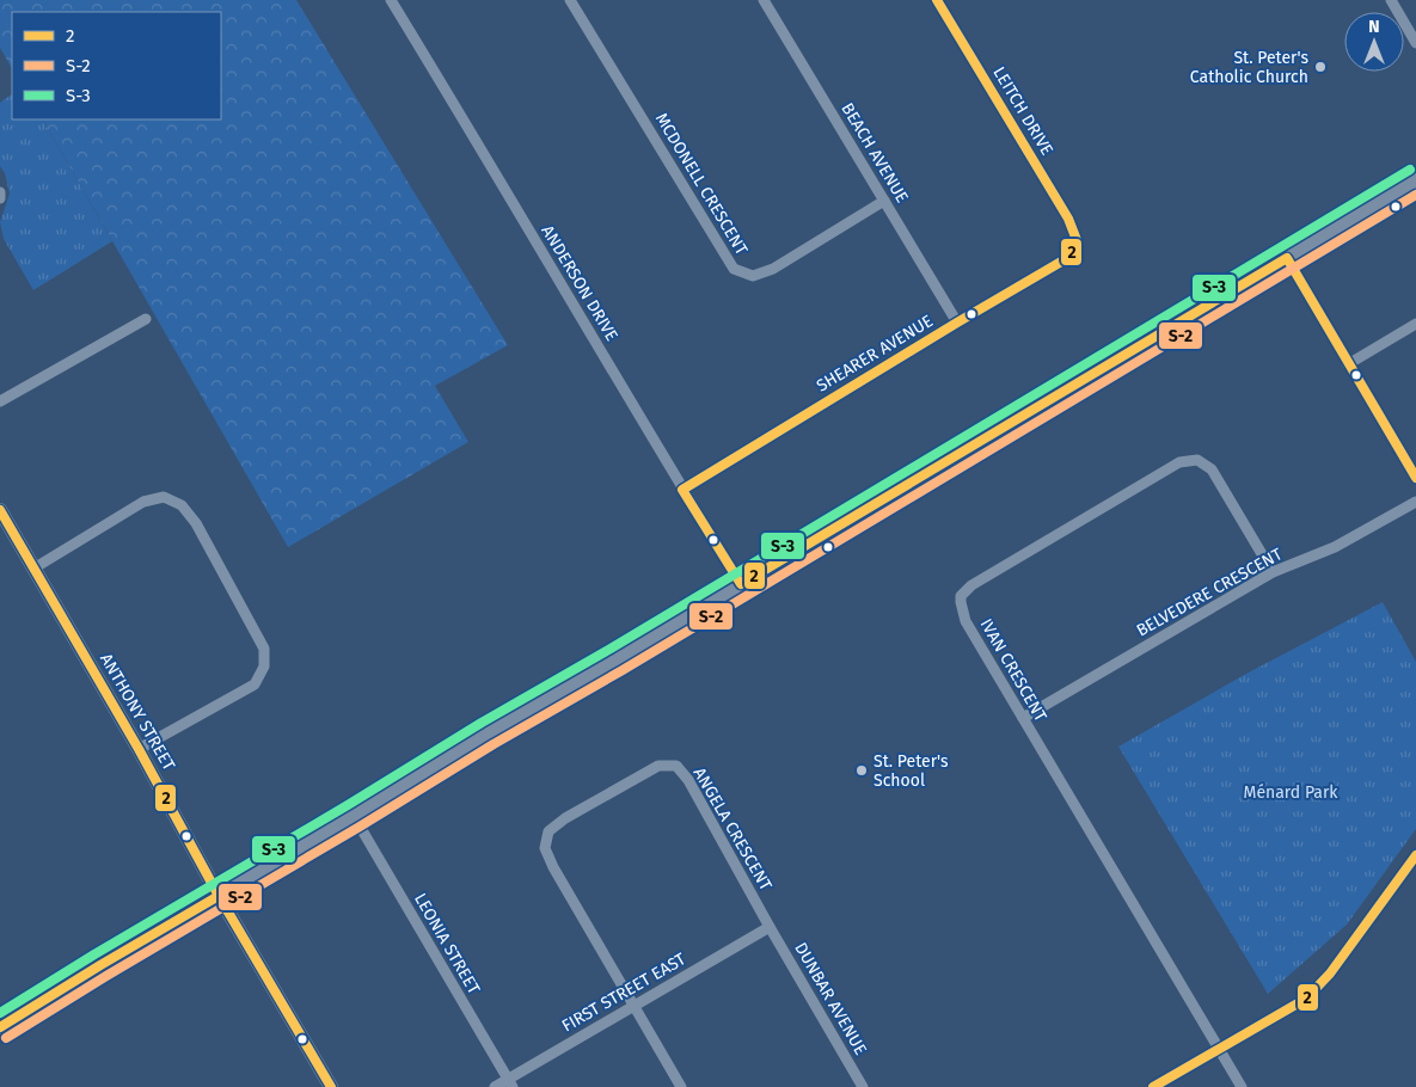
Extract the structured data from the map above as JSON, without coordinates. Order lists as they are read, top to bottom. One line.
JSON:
{"streets":{"main road":["ANTHONY STREET"],"street":["LEITCH DRIVE","BEACH AVENUE","MCDONELL CRESCENT","ANDERSON DRIVE","SHEARER AVENUE","BELVEDERE CRESCENT","IVAN CRESCENT","ANGELA CRESCENT","LEONIA STREET","FIRST STREET EAST","DUNBAR AVENUE"]},"crossings":[["LEITCH DRIVE","SHEARER AVENUE"],["BEACH AVENUE","MCDONELL CRESCENT"],["BEACH AVENUE","SHEARER AVENUE"],["ANDERSON DRIVE","SHEARER AVENUE"],["BELVEDERE CRESCENT","IVAN CRESCENT"],["ANGELA CRESCENT","FIRST STREET EAST"],["ANGELA CRESCENT","DUNBAR AVENUE"],["LEONIA STREET","FIRST STREET EAST"],["FIRST STREET EAST","DUNBAR AVENUE"]],"parks":["Ménard Park"],"places":["St. Peter's Catholic Church","St. Peter's School"],"lines":["transit line 2","transit line S-3","transit line S-2"],"legend":["2","S-2","S-3"],"north":"top"}
